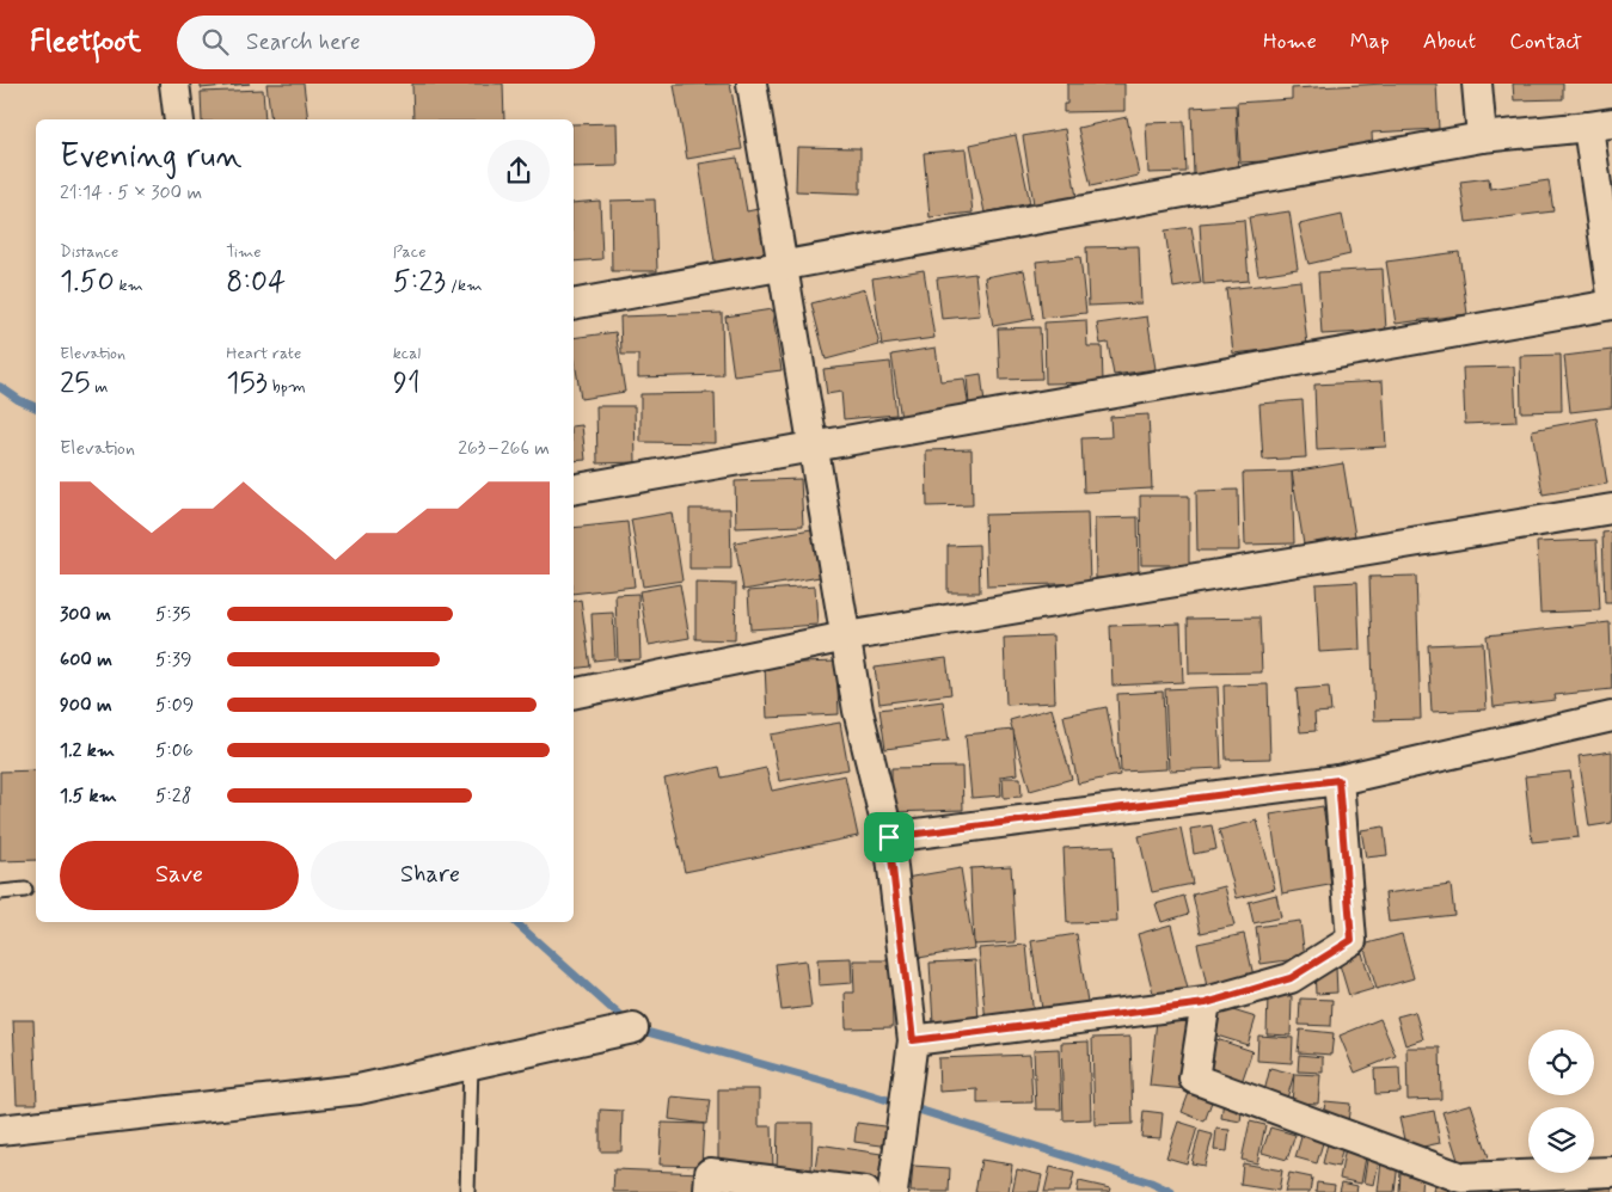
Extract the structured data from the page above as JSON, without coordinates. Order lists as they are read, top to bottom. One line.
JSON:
{"page":{"header":"Fleetfoot","search":"Search here","nav":["Home","Map","About","Contact"],"heading":["Evening run","21:14 · 5 × 300 m"],"stats":[["Distance","1.50 km"],["Time","8:04"],["Pace","5:23 /km"],["Elevation","25 m"],["Heart rate","153 bpm"],["kcal","91"]],"chart":["Elevation","263–266 m"],"list":[{"name":"300 m","note":"5:35"},{"name":"600 m","note":"5:39"},{"name":"900 m","note":"5:09"},{"name":"1.2 km","note":"5:06"},{"name":"1.5 km","note":"5:28"}],"buttons":["Save","Share"]}}
